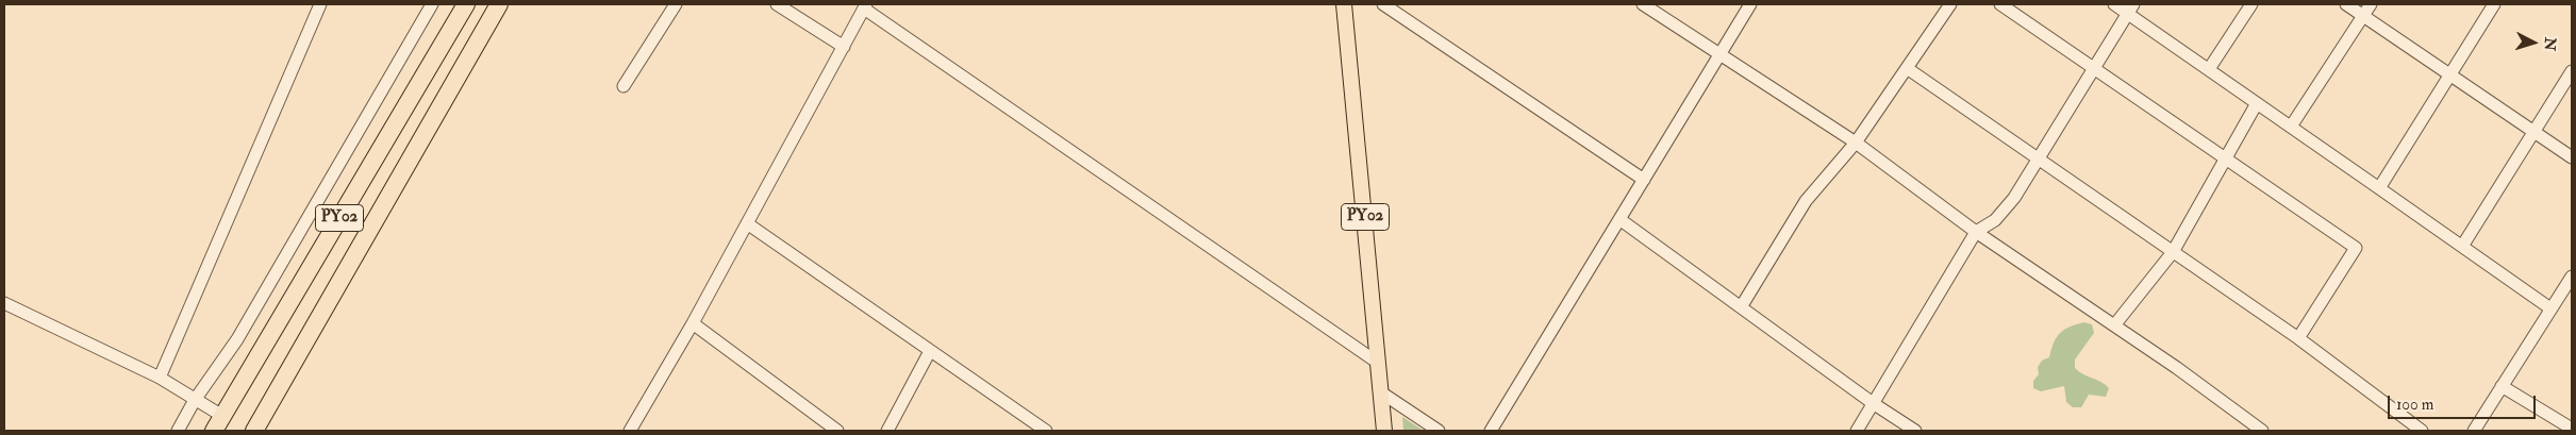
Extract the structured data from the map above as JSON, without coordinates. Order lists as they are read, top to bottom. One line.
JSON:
{"streets":{"highway":["PY02"]},"scale_bar":"100 m","north":"right"}
